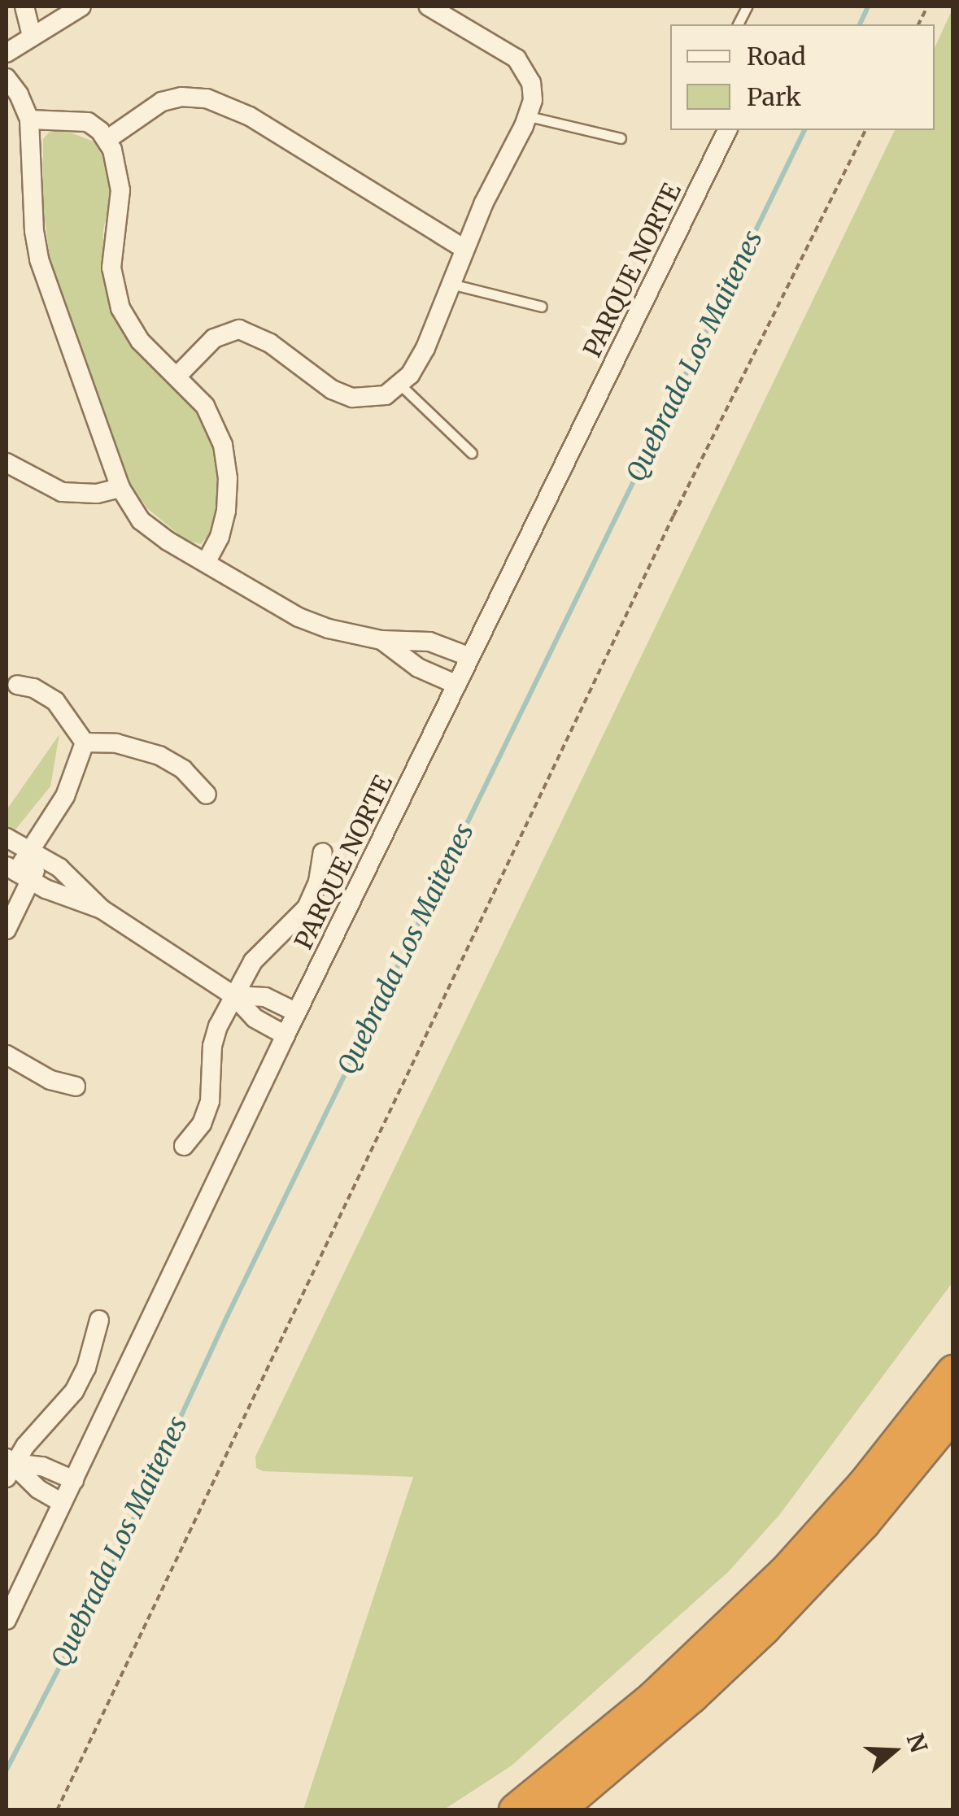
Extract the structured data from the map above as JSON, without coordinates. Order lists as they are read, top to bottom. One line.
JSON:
{"streets":{"street":["PARQUE NORTE"]},"water":["Quebrada Los Maitenes"],"legend":["Road","Park"],"north":"right"}
